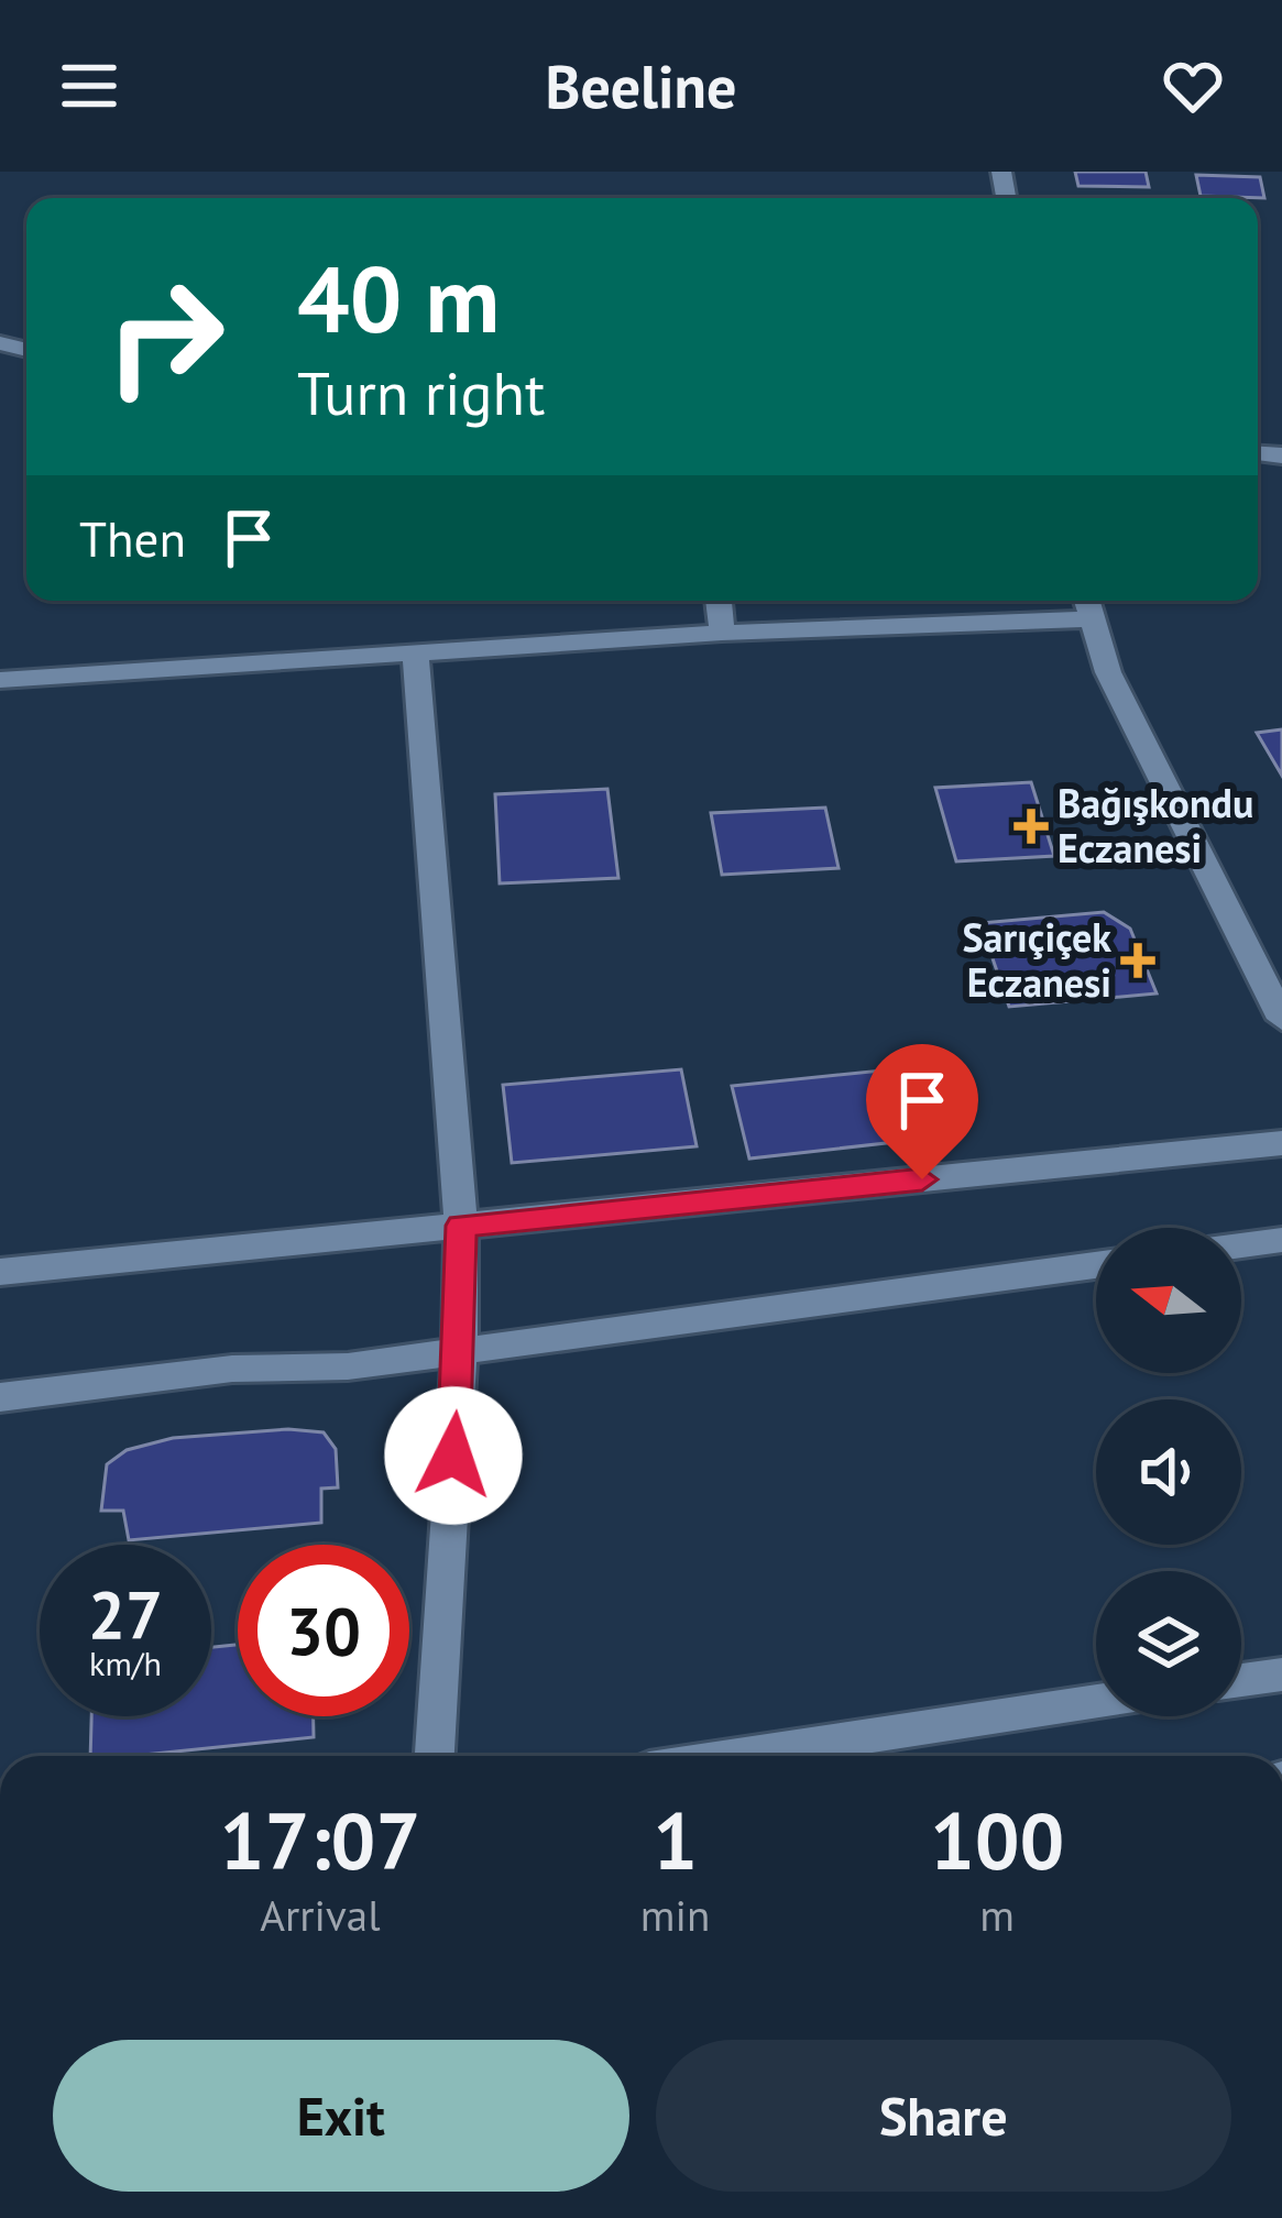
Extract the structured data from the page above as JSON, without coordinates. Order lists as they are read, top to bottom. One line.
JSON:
{"places":{"health":["Bağışkondu Eczanesi","Sarıçiçek Eczanesi"]},"north":"left","page":{"header":"Beeline","turn":["40 m","Turn right"],"then":"Then","speed":"27 km/h","limit":"30","eta":["17:07","Arrival","1","min","100","m"],"buttons":["Exit","Share"]}}
